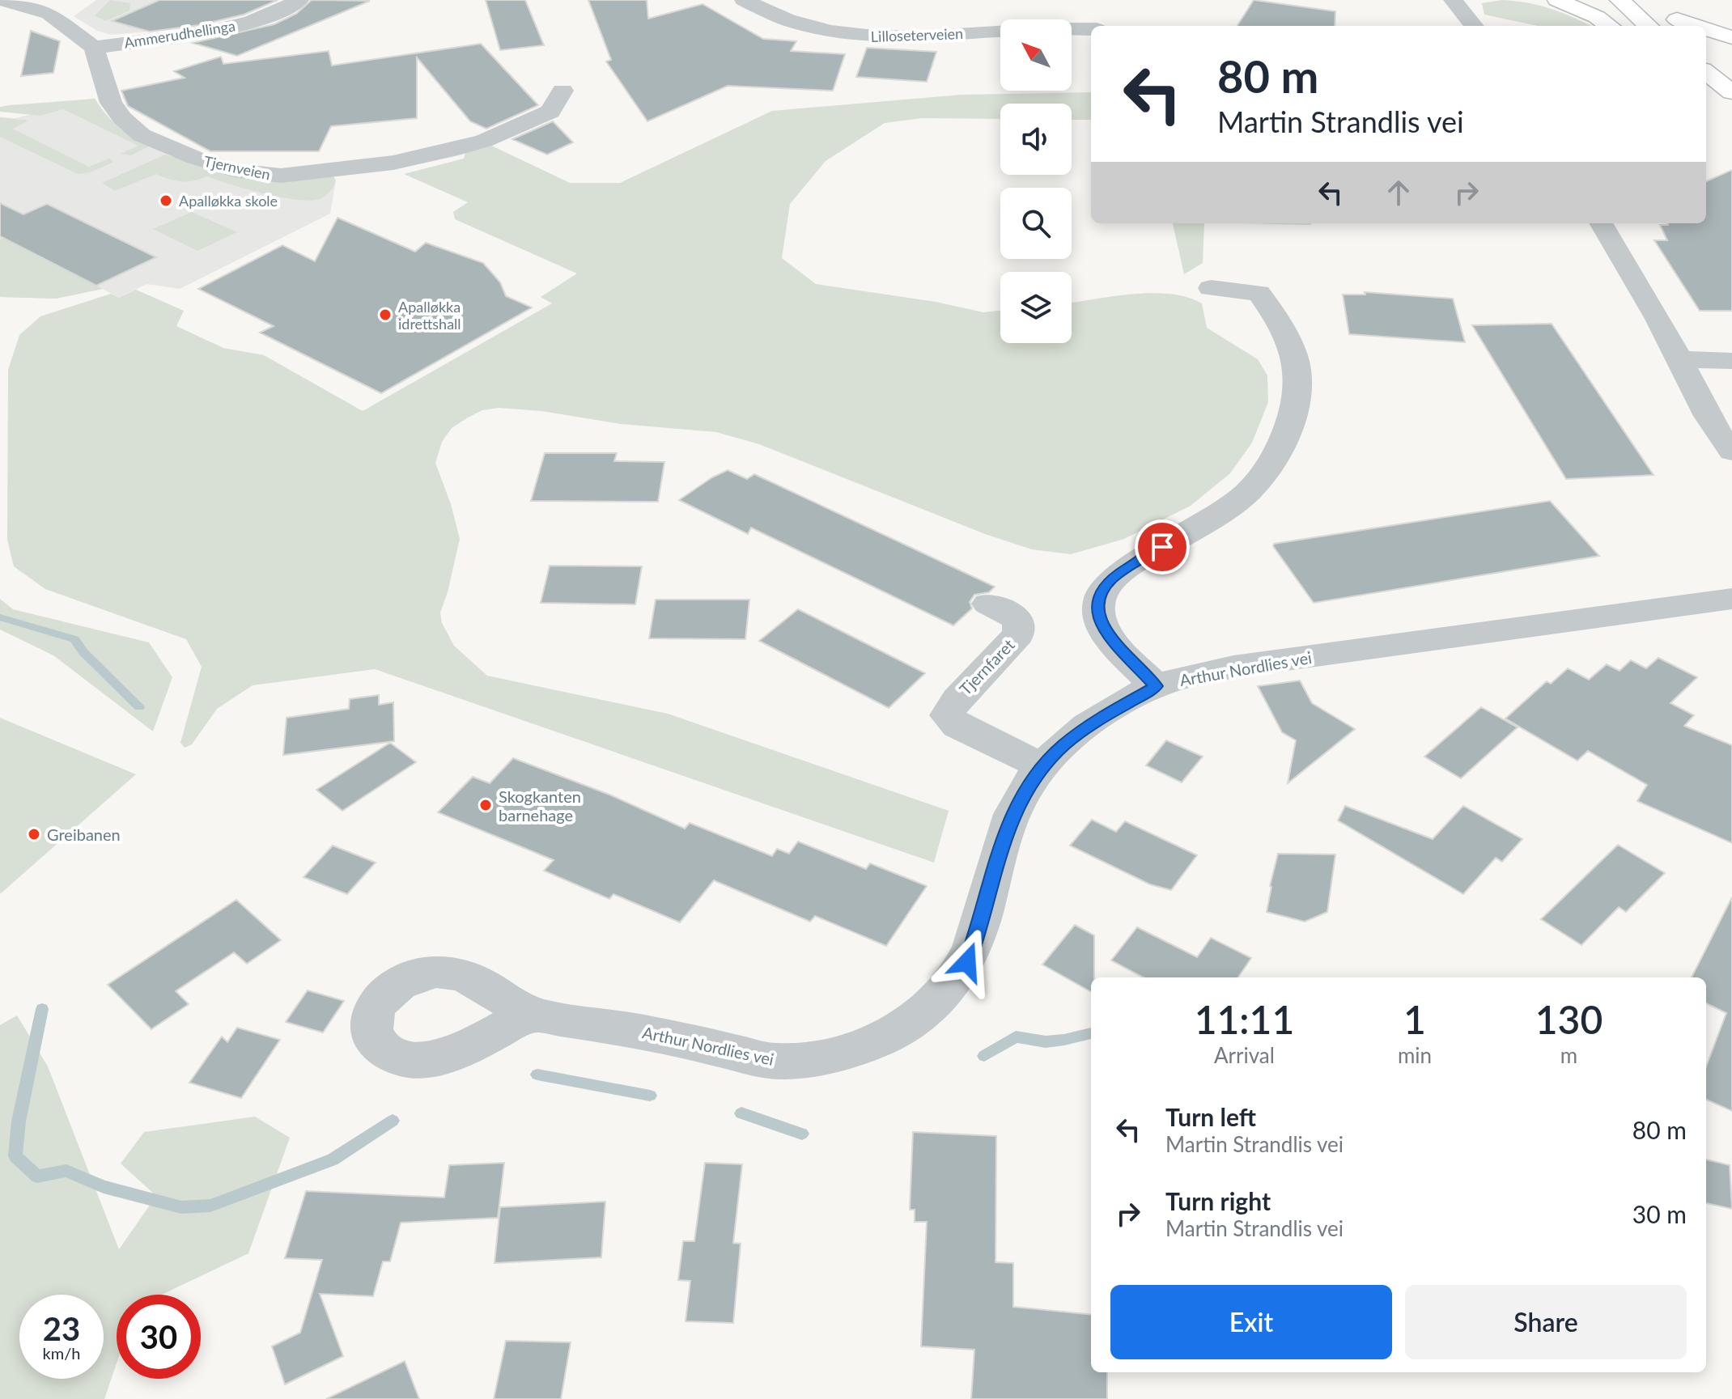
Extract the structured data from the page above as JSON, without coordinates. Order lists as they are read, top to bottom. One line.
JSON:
{"streets":{"street":["Ammerudhellinga","Lilloseterveien","Tjernveien","Tjernfaret","Arthur Nordlies vei"]},"crossings":[["Ammerudhellinga","Tjernveien"],["Tjernfaret","Arthur Nordlies vei"]],"places":["Apalløkka skole","Apalløkka idrettshall","Skogkanten barnehage","Greibanen"],"north":"top left","page":{"turn":["80 m","Martin Strandlis vei"],"eta":["11:11","Arrival","1","min","130","m"],"list":[{"name":"Turn left","note":"Martin Strandlis vei","value":"80 m"},{"name":"Turn right","note":"Martin Strandlis vei","value":"30 m"}],"buttons":["Exit","Share"],"speed":"23 km/h","limit":"30"}}
